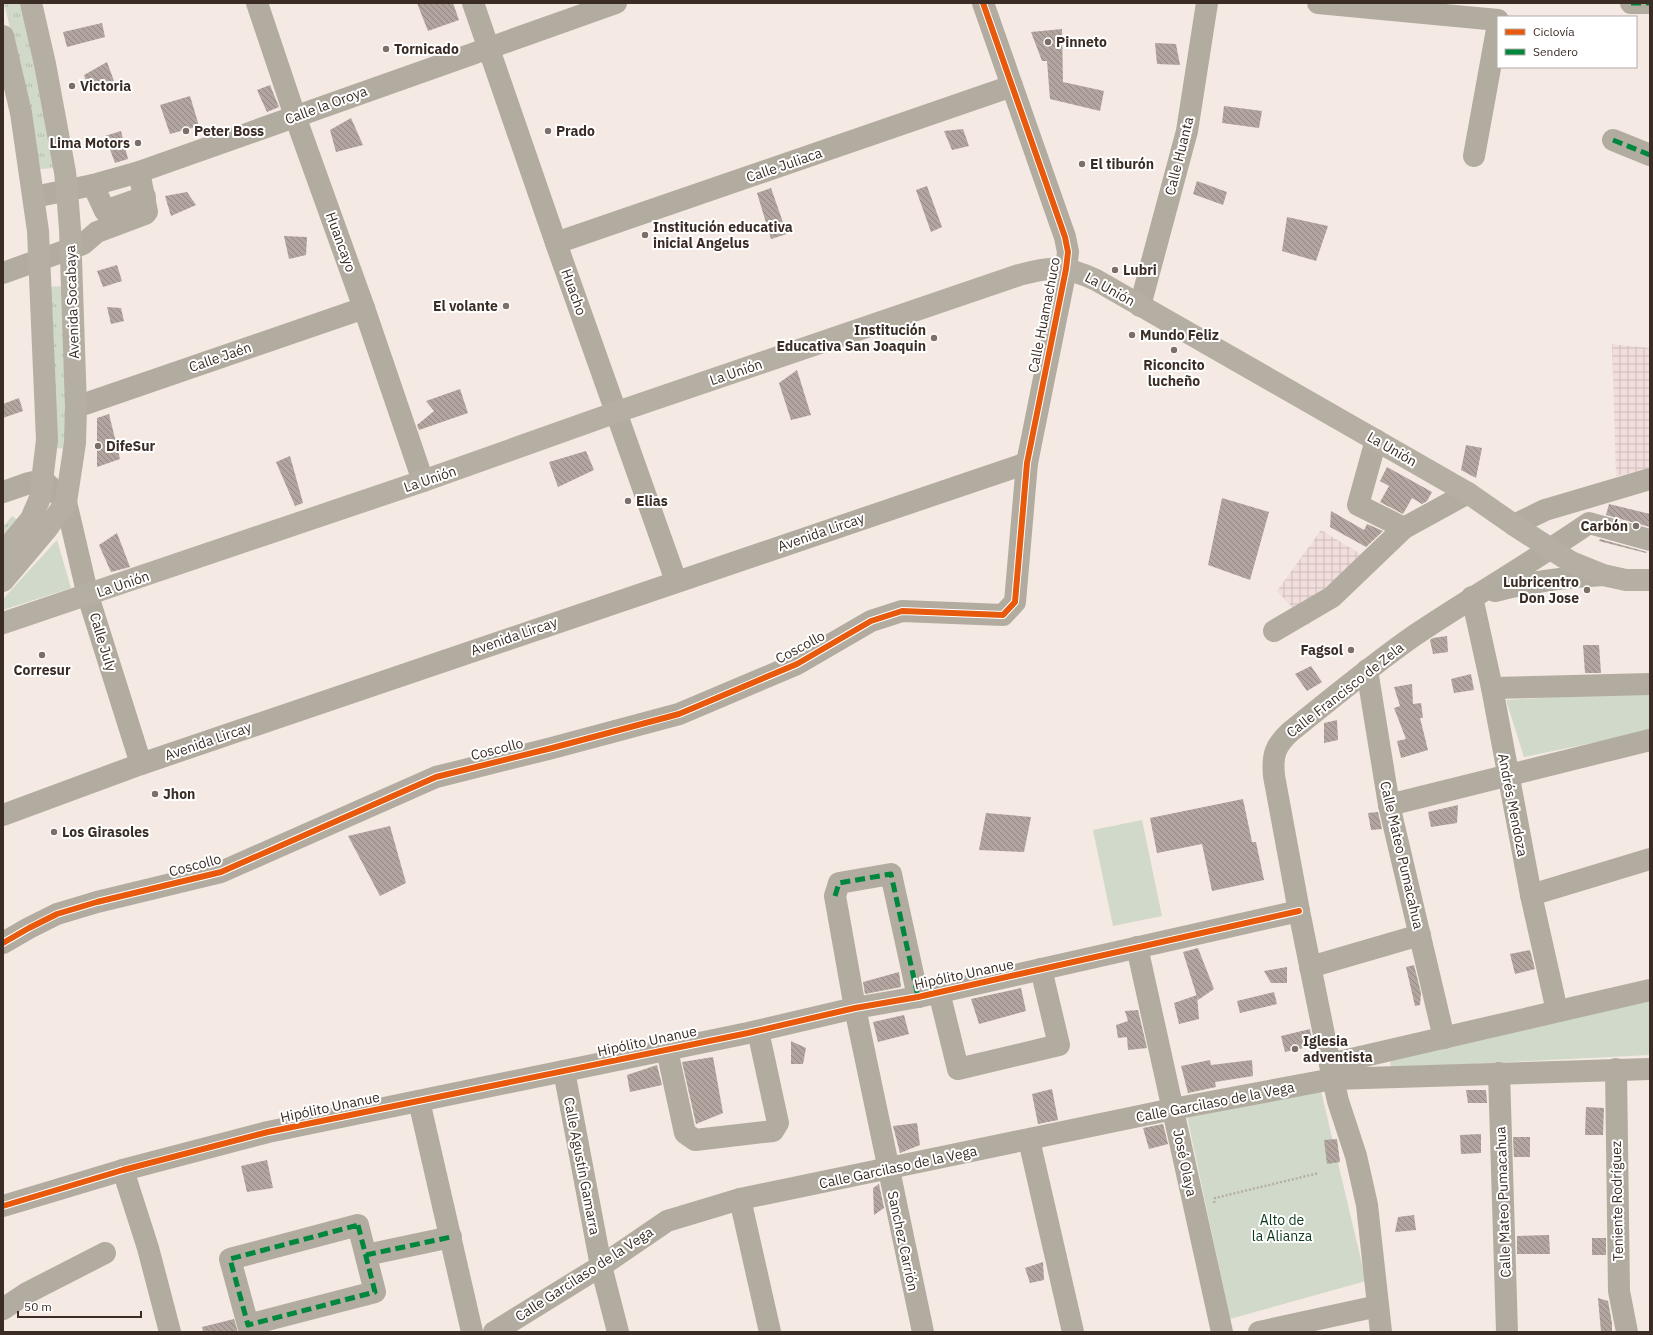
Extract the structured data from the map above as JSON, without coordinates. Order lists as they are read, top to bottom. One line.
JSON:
{"streets":{"main road":["La Unión","Avenida Socabaya"],"street":["Calle la Oroya","Calle Huanta","Calle Juliaca","Huancayo","Huacho","Calle Huamachuco","Calle Jaén","Avenida Lircay","Calle July","Coscollo","Calle Francisco de Zela","Andrés Mendoza","Calle Mateo Pumacahua","Hipólito Unanue","Calle Garcilaso de la Vega","José Olaya","Calle Agustín Gamarra","Teniente Rodríguez","Sanchez Carrión"]},"crossings":[["Calle la Oroya","Huancayo"],["Calle la Oroya","Huacho"],["Calle la Oroya","Avenida Socabaya"],["Calle Huanta","La Unión"],["Calle Juliaca","Huacho"],["Calle Juliaca","Calle Huamachuco"],["Huancayo","La Unión"],["Huancayo","Calle Jaén"],["La Unión","Huacho"],["La Unión","Calle Huamachuco"],["La Unión","Calle July"],["La Unión","Calle Francisco de Zela"],["Huacho","Avenida Lircay"],["Avenida Socabaya","Calle Jaén"],["Avenida Socabaya","Calle July"],["Calle Huamachuco","Avenida Lircay"],["Calle Huamachuco","Coscollo"],["Avenida Lircay","Calle July"],["Calle Francisco de Zela","Andrés Mendoza"],["Calle Francisco de Zela","Calle Mateo Pumacahua"],["Calle Francisco de Zela","Hipólito Unanue"],["Calle Francisco de Zela","Calle Garcilaso de la Vega"],["Hipólito Unanue","José Olaya"],["Hipólito Unanue","Calle Agustín Gamarra"],["Hipólito Unanue","Sanchez Carrión"],["Calle Garcilaso de la Vega","José Olaya"],["Calle Garcilaso de la Vega","Calle Agustín Gamarra"],["Calle Garcilaso de la Vega","Sanchez Carrión"]],"parks":["Alto de la Alianza"],"places":["Pinneto","Tornicado","Victoria","Peter Boss","Prado","Lima Motors","El tiburón","Institución educativa inicial Angelus","Lubri","El volante","Mundo Feliz","Institución Educativa San Joaquin","Riconcito lucheño","DifeSur","Elias","Carbón","Lubricentro Don Jose","Fagsol","Corresur","Jhon","Los Girasoles","Iglesia adventista"],"legend":["Ciclovía","Sendero"],"scale_bar":"50 m"}
